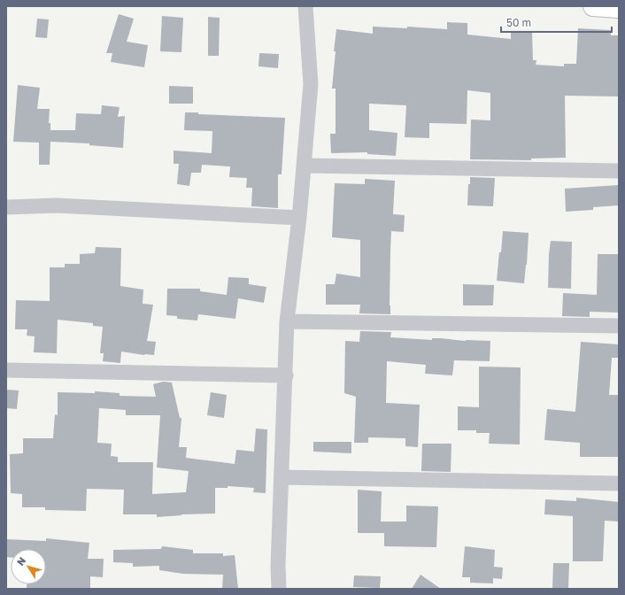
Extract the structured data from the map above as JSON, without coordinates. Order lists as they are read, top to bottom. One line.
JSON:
{"scale_bar":"50 m","north":"top left"}
